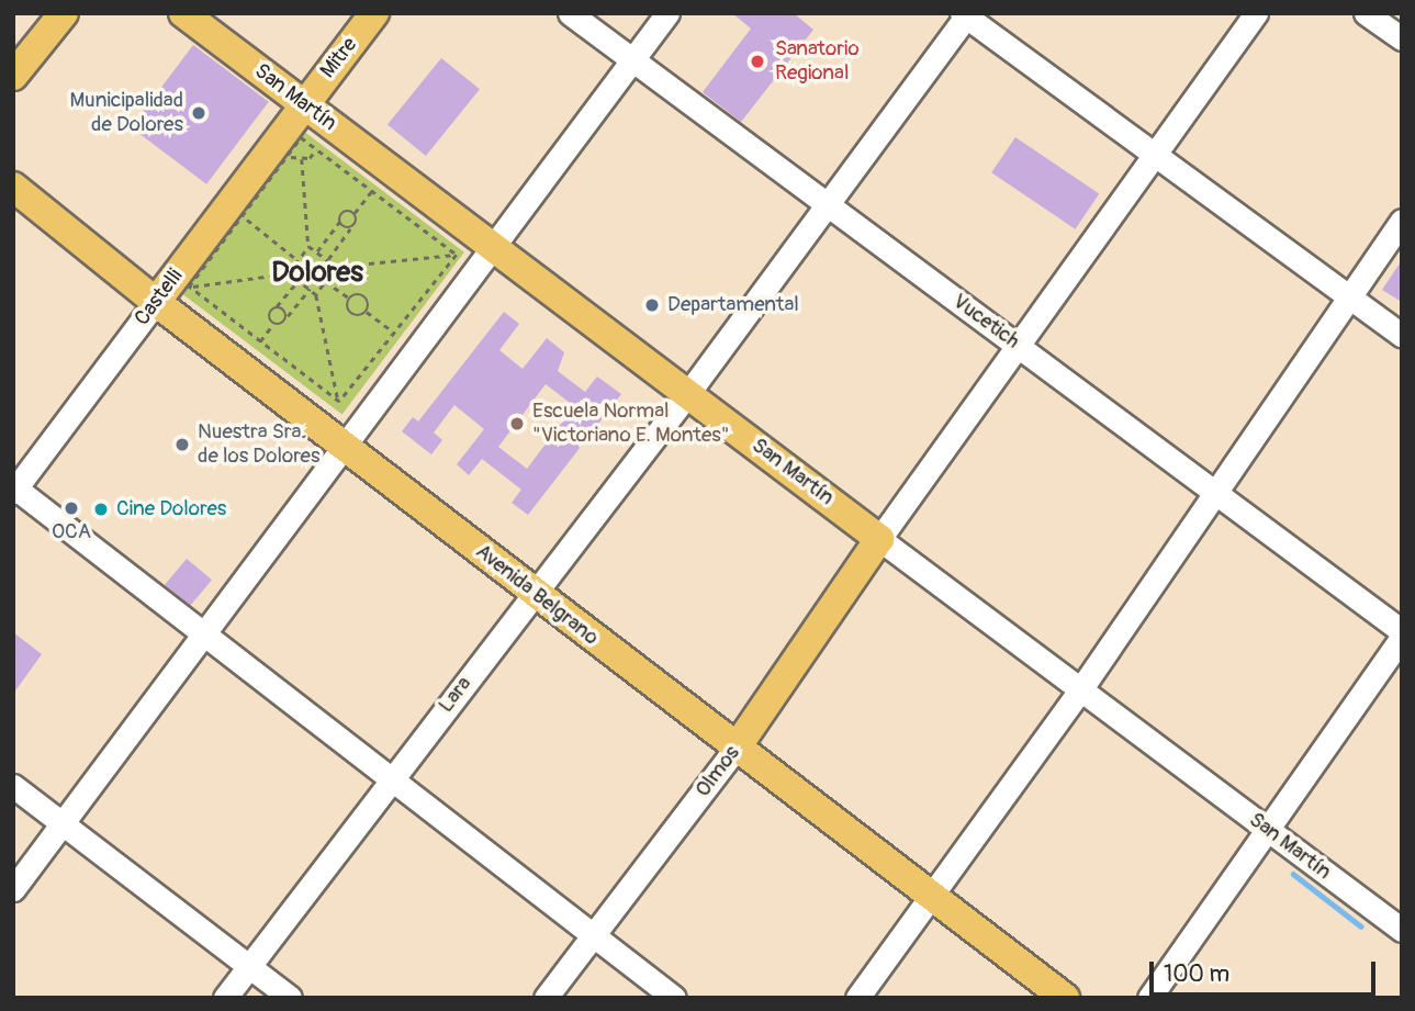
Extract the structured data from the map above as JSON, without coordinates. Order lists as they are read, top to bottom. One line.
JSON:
{"streets":{"main road":["Mitre","San Martín","Castelli","Avenida Belgrano","Olmos"],"street":["Vucetich","Lara"]},"crossings":[["Mitre","San Martín"],["Mitre","Castelli"],["San Martín","Castelli"],["San Martín","Lara"],["San Martín","Olmos"],["Castelli","Avenida Belgrano"],["Vucetich","Lara"],["Avenida Belgrano","Lara"],["Avenida Belgrano","Olmos"]],"districts":["Dolores"],"places":["Sanatorio Regional","Municipalidad de Dolores","Departamental","Escuela Normal \"Victoriano E. Montes\"","Nuestra Sra. de los Dolores","OCA","Cine Dolores"],"scale_bar":"100 m"}
